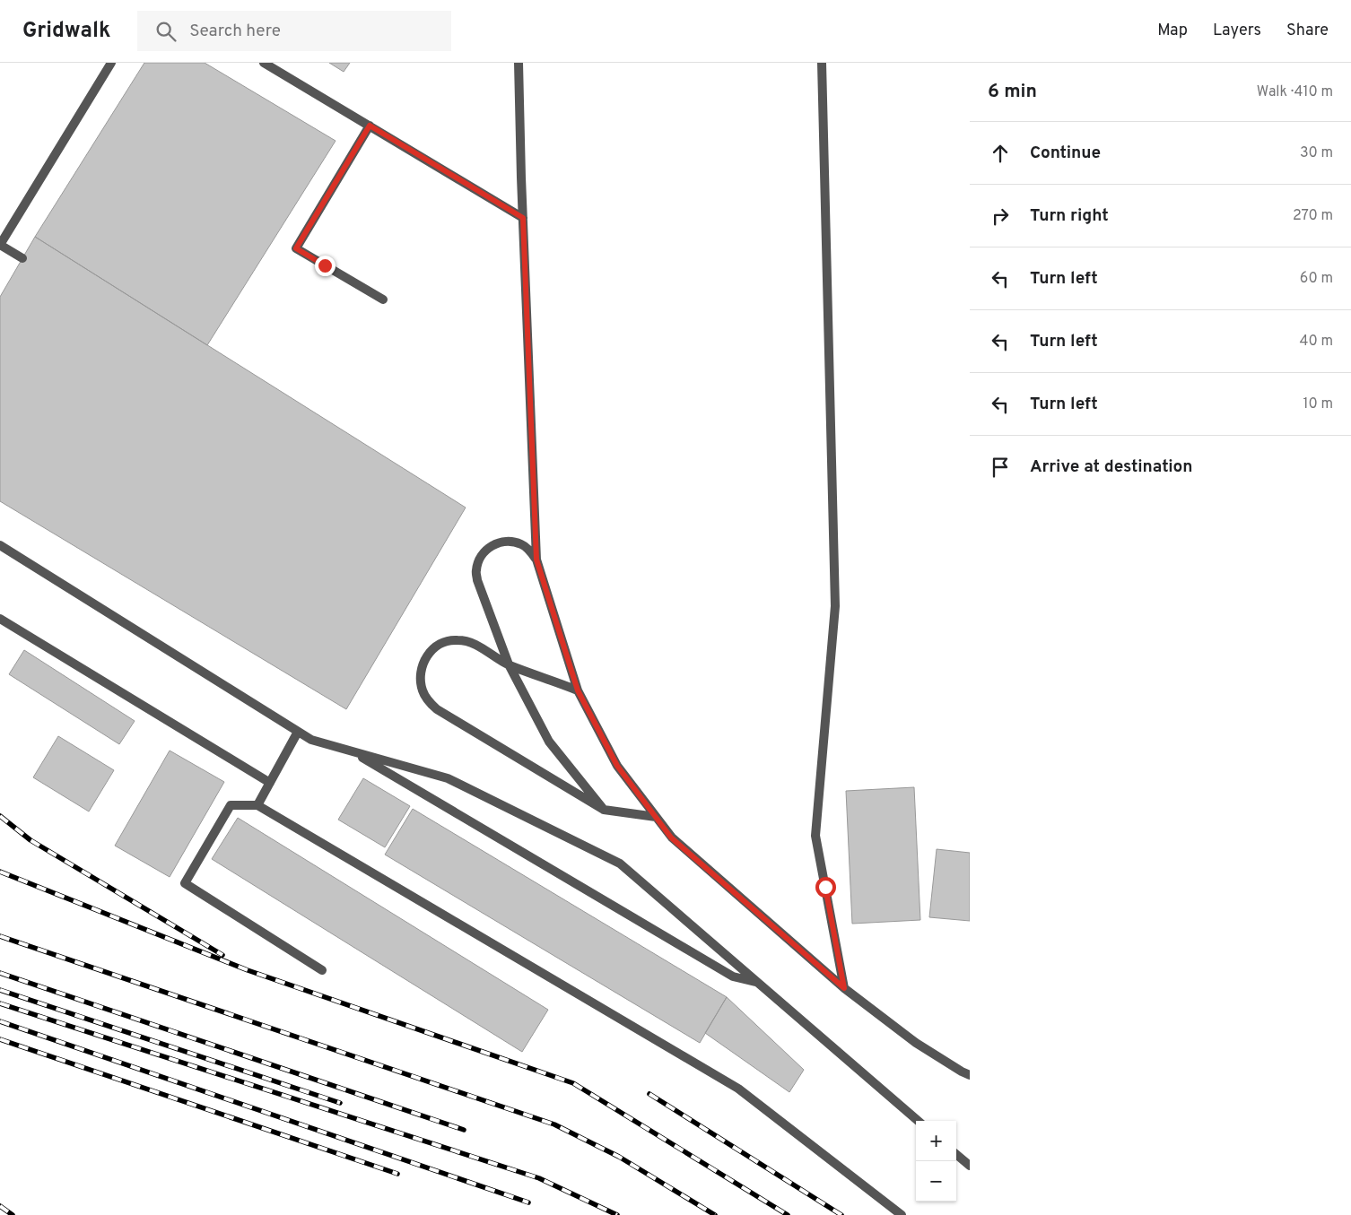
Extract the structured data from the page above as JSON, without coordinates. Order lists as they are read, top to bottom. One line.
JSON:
{"page":{"header":"Gridwalk","search":"Search here","nav":["Map","Layers","Share"],"heading":["6 min","Walk · 410 m"],"list":[["Continue","30 m"],["Turn right","270 m"],["Turn left","60 m"],["Turn left","40 m"],["Turn left","10 m"],"Arrive at destination"],"map_buttons":["+","−"]}}
